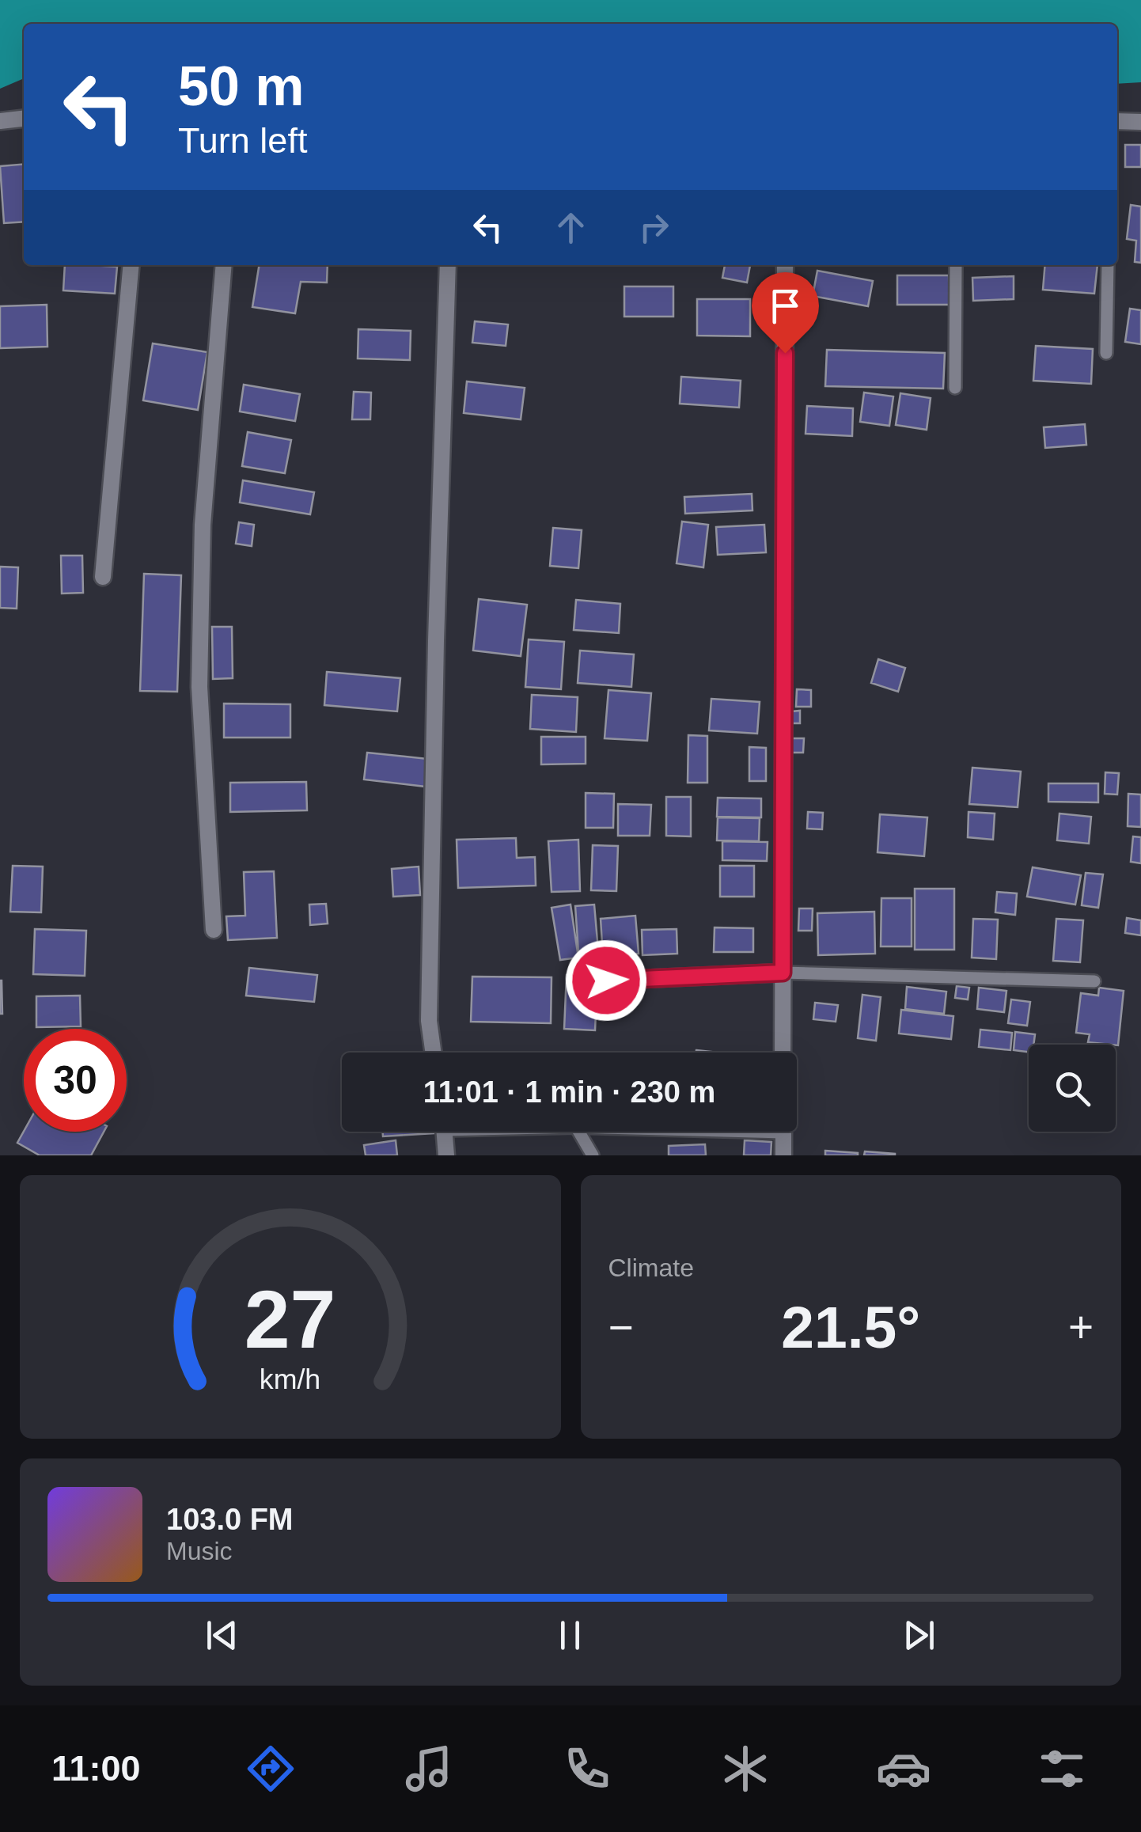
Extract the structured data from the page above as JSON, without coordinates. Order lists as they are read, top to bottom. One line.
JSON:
{"page":{"turn":["50 m","Turn left"],"limit":"30","trip":"11:01 · 1 min · 230 m","tile":"Climate","heat":["−","21.5°","+"],"song":["103.0 FM","Music"],"tabs":"11:00","gauge":["27","km/h"]}}
